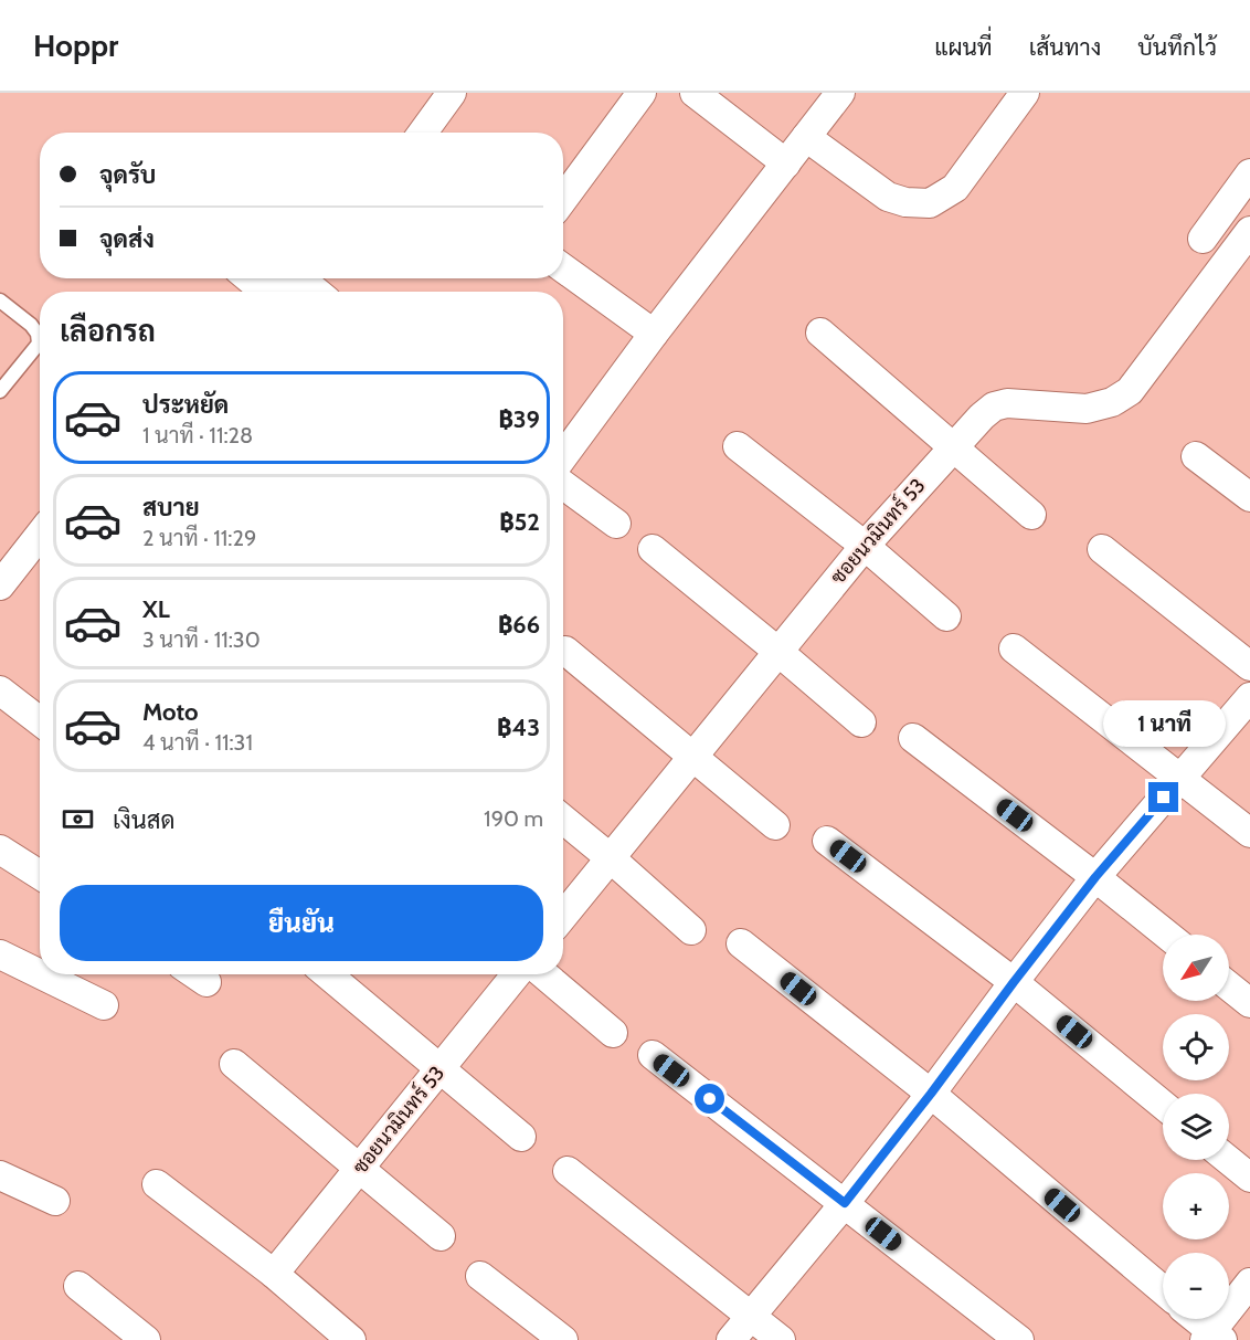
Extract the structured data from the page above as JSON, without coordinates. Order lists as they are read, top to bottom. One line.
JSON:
{"streets":{"street":["ซอยนวมินทร์ 53"]},"north":"bottom left","page":{"header":"Hoppr","nav":["แผนที่","เส้นทาง","บันทึกไว้"],"banner":["จุดรับ","จุดส่ง"],"heading":"เลือกรถ","list":[{"name":"ประหยัด","note":"1 นาที · 11:28","value":"฿39"},{"name":"สบาย","note":"2 นาที · 11:29","value":"฿52"},{"name":"XL","note":"3 นาที · 11:30","value":"฿66"},{"name":"Moto","note":"4 นาที · 11:31","value":"฿43"}],"bubble":"1 นาที","pay":["เงินสด","190 m"],"buttons":"ยืนยัน","map_buttons":["+","−"]}}
